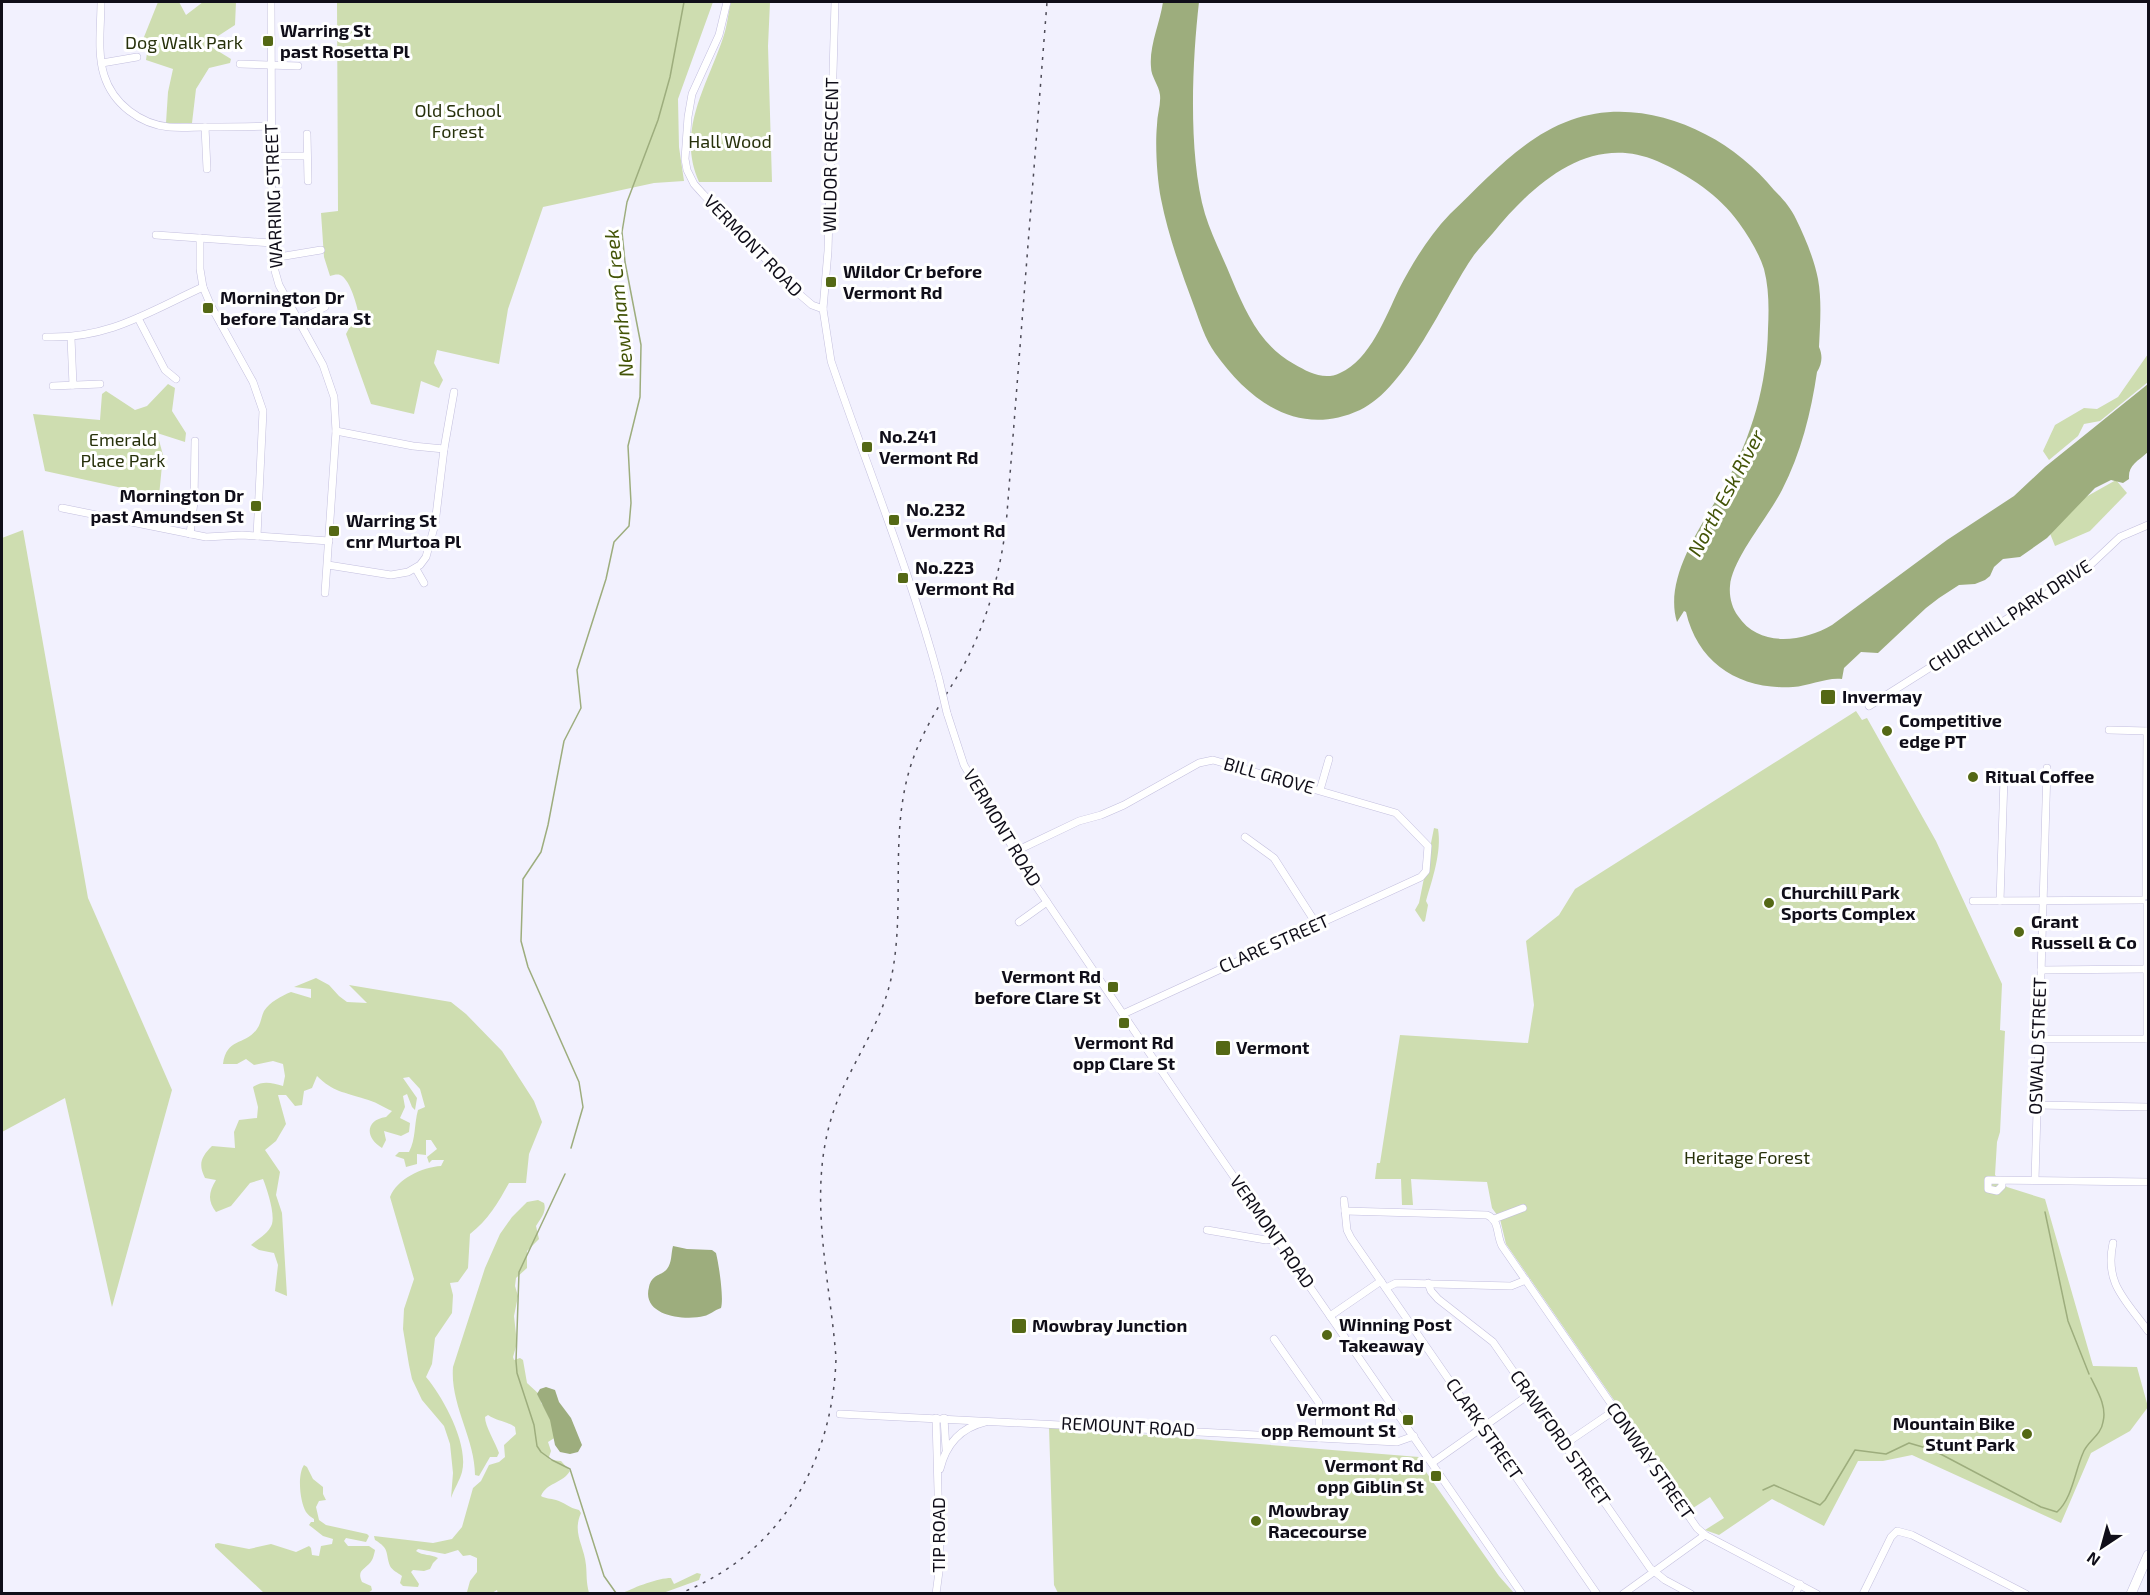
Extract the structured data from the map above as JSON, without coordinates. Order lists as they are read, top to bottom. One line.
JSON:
{"streets":{"street":["WILDOR CRESCENT","WARRING STREET","VERMONT ROAD","CHURCHILL PARK DRIVE","BILL GROVE","CLARE STREET","OSWALD STREET","REMOUNT ROAD","CLARK STREET","CRAWFORD STREET","CONWAY STREET","TIP ROAD"]},"crossings":[["WILDOR CRESCENT","VERMONT ROAD"],["VERMONT ROAD","BILL GROVE"],["VERMONT ROAD","CLARE STREET"],["VERMONT ROAD","REMOUNT ROAD"],["BILL GROVE","CLARE STREET"],["REMOUNT ROAD","TIP ROAD"]],"water":["Newnham Creek","North Esk River"],"parks":["Dog Walk Park","Old School Forest","Hall Wood","Emerald Place Park","Heritage Forest"],"places":{"transit":["Warring St past Rosetta Pl","Wildor Cr before Vermont Rd","Mornington Dr before Tandara St","No.241 Vermont Rd","Mornington Dr past Amundsen St","No.232 Vermont Rd","Warring St cnr Murtoa Pl","No.223 Vermont Rd","Invermay","Vermont Rd before Clare St","Vermont Rd opp Clare St","Vermont","Mowbray Junction","Vermont Rd opp Remount St","Vermont Rd opp Giblin St"],"other":["Competitive edge PT","Ritual Coffee","Churchill Park Sports Complex","Grant Russell & Co","Winning Post Takeaway","Mountain Bike Stunt Park","Mowbray Racecourse"]},"north":"bottom left"}
